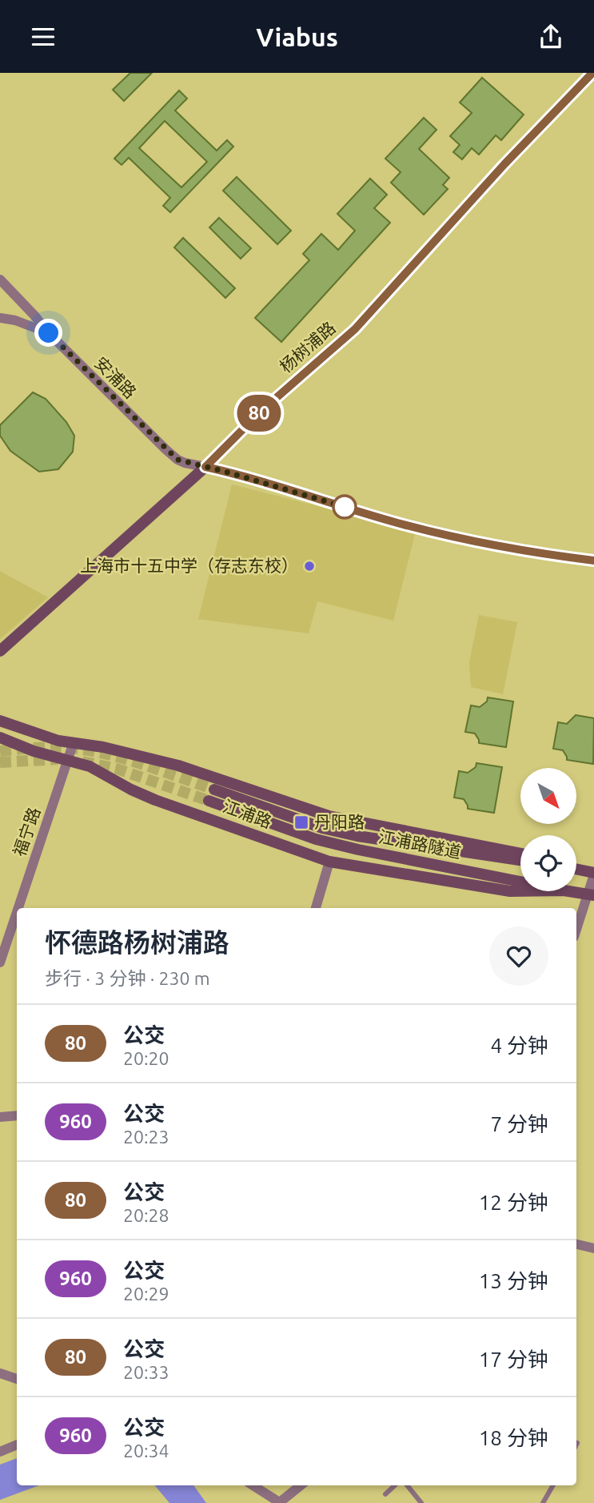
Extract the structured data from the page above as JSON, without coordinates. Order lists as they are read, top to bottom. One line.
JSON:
{"streets":{"main road":["杨树浦路","江浦路","江浦路隧道"],"street":["安浦路","福宁路"]},"crossings":[["杨树浦路","安浦路"],["江浦路","福宁路"]],"places":{"other":["上海市十五中学（存志东校）"],"transit":["丹阳路"]},"lines":["bus line 80"],"north":"bottom right","page":{"header":"Viabus","on_map":"80","heading":["怀德路杨树浦路","步行 · 3 分钟 · 230 m"],"list":[{"mark":"80","name":"公交","note":"20:20","value":"4 分钟"},{"mark":"960","name":"公交","note":"20:23","value":"7 分钟"},{"mark":"80","name":"公交","note":"20:28","value":"12 分钟"},{"mark":"960","name":"公交","note":"20:29","value":"13 分钟"},{"mark":"80","name":"公交","note":"20:33","value":"17 分钟"},{"mark":"960","name":"公交","note":"20:34","value":"18 分钟"}]}}
